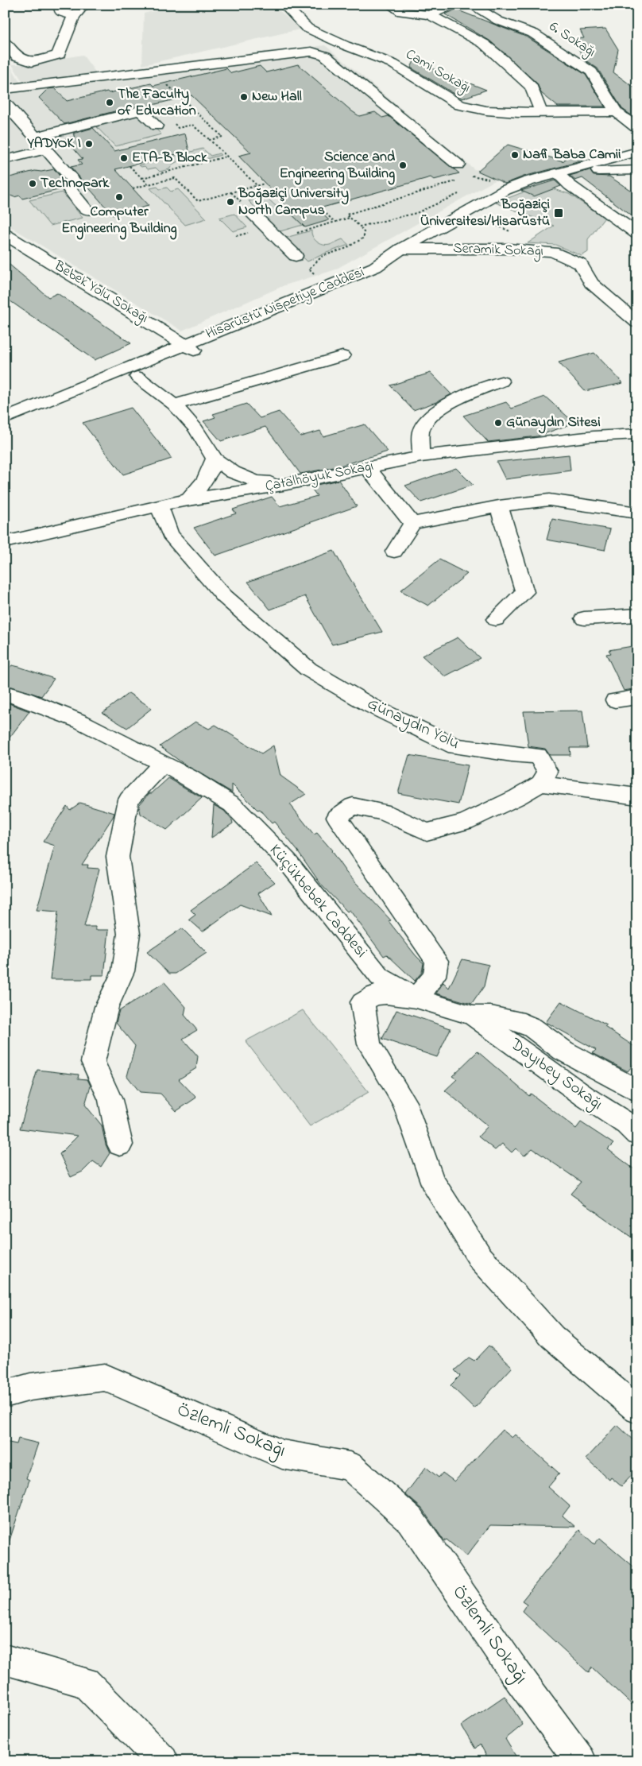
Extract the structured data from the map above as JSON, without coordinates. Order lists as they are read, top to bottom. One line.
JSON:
{"streets":{"street":["6. Sokağı","Cami Sokağı","Seramik Sokağı","Bebek Yolu Sokağı","Hisarüstü Nispetiye Caddesi","Çatalhöyuk Sokağı","Günaydın Yolu","Küçükbebek Caddesi","Dayıbey Sokağı","Özlemli Sokağı"]},"crossings":[["6. Sokağı","Cami Sokağı"],["Seramik Sokağı","Hisarüstü Nispetiye Caddesi"],["Bebek Yolu Sokağı","Hisarüstü Nispetiye Caddesi"],["Çatalhöyuk Sokağı","Günaydın Yolu"],["Küçükbebek Caddesi","Dayıbey Sokağı"]],"places":{"other":["New Hall","The Faculty of Education","YADYOK I","Nafi Baba Camii","ETA-B Block","Science and Engineering Building","Technopark","Computer Engineering Building","Boğaziçi University North Campus","Günaydın Sitesi"],"transit":["Boğaziçi Üniversitesi/Hisarüstü"]}}
